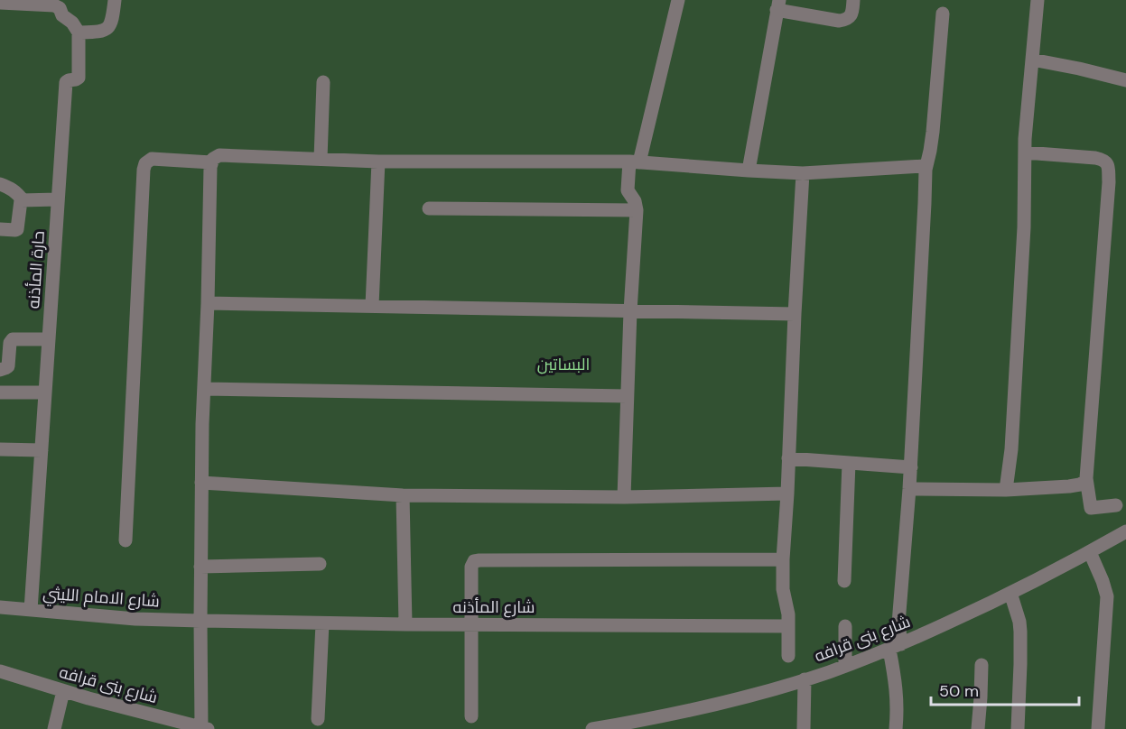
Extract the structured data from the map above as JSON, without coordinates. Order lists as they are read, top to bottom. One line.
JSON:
{"streets":{"street":["حارة المأذنه","شارع الامام الليثي","شارع المأذنه","شارع بنى قرافه"]},"crossings":[["حارة المأذنه","شارع الامام الليثي"],["شارع الامام الليثي","شارع المأذنه"]],"parks":["البساتين"],"scale_bar":"50 m"}
